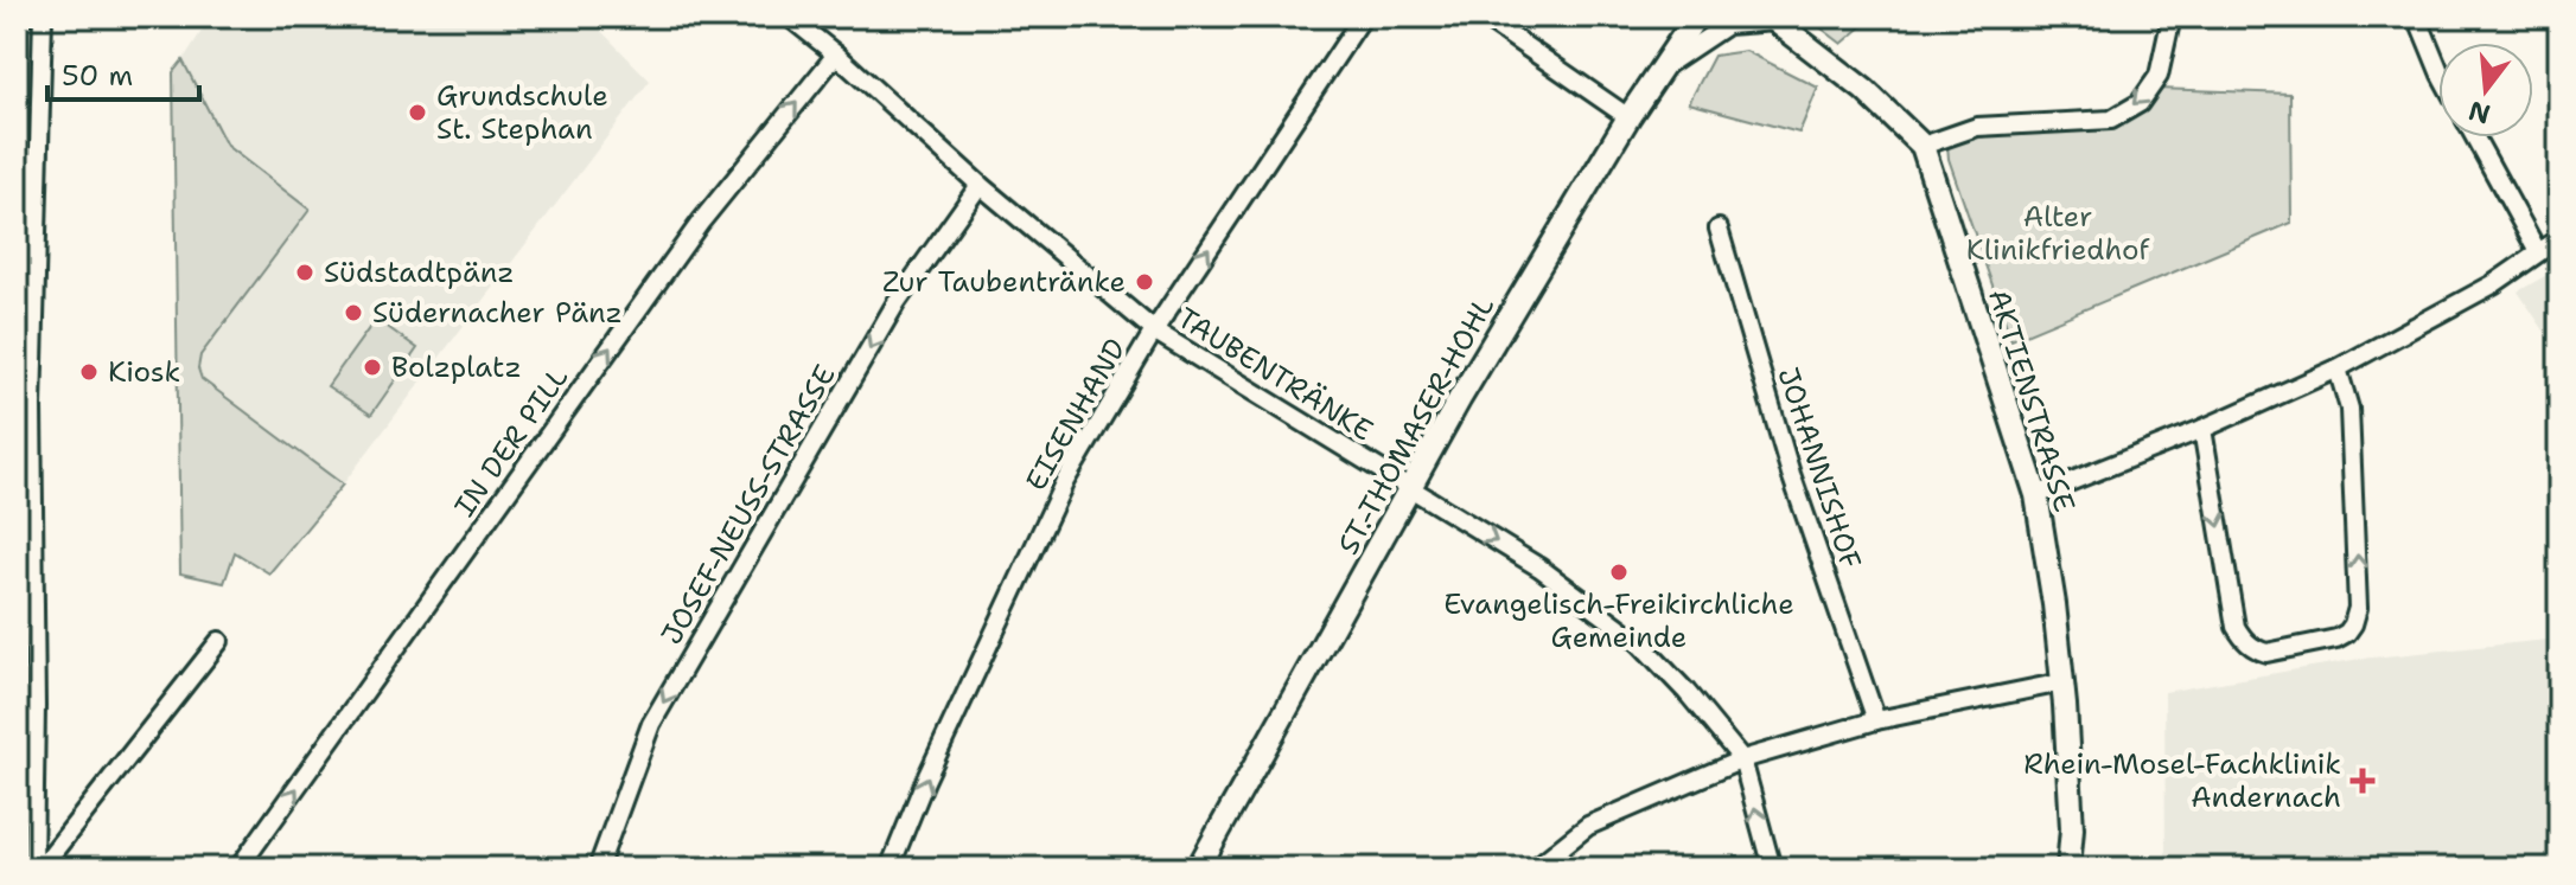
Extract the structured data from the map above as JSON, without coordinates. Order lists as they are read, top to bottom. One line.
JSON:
{"streets":{"street":["TAUBENTRÄNKE","AKTIENSTRASSE","EISENHAND","ST.-THOMASER-HOHL","IN DER PILL","JOHANNISHOF","JOSEF-NEUSS-STRASSE"]},"crossings":[["TAUBENTRÄNKE","EISENHAND"],["TAUBENTRÄNKE","ST.-THOMASER-HOHL"],["TAUBENTRÄNKE","IN DER PILL"],["TAUBENTRÄNKE","JOSEF-NEUSS-STRASSE"],["AKTIENSTRASSE","ST.-THOMASER-HOHL"]],"one_way":["TAUBENTRÄNKE","EISENHAND","IN DER PILL","JOSEF-NEUSS-STRASSE"],"parks":["Alter Klinikfriedhof"],"places":{"other":["Grundschule St. Stephan","Südstadtpänz","Zur Taubentränke","Südernacher Pänz","Bolzplatz","Kiosk","Evangelisch-Freikirchliche Gemeinde"],"health":["Rhein-Mosel-Fachklinik Andernach"]},"scale_bar":"50 m","north":"bottom"}
